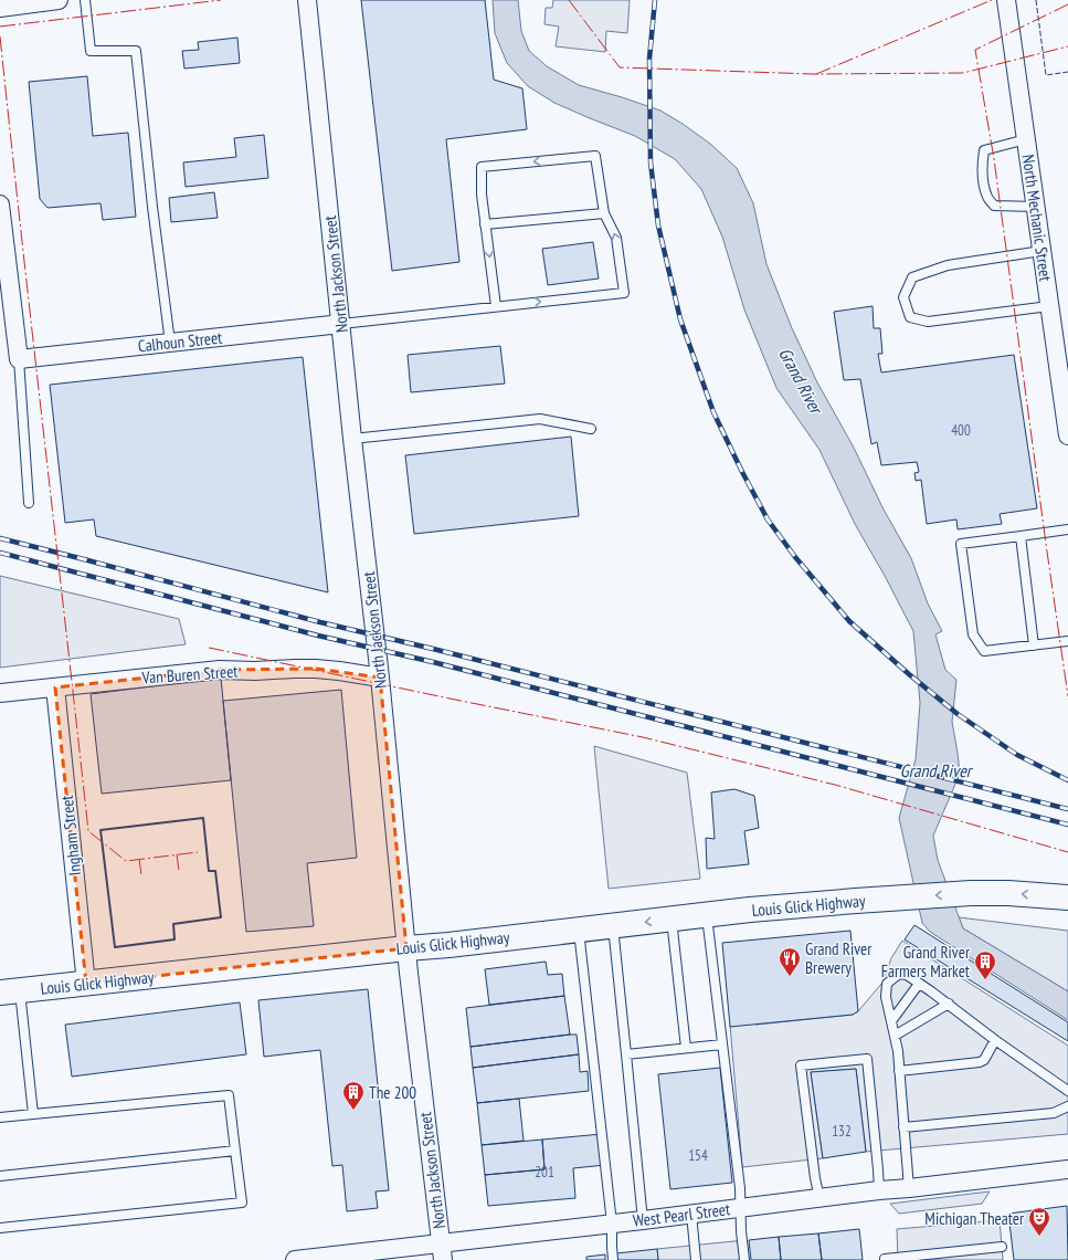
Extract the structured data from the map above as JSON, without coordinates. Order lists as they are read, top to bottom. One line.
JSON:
{"streets":{"main road":["Louis Glick Highway"],"street":["North Mechanic Street","North Jackson Street","Calhoun Street","Van Buren Street","Ingham Street","West Pearl Street"]},"crossings":[["North Jackson Street","Calhoun Street"],["North Jackson Street","Van Buren Street"],["North Jackson Street","Louis Glick Highway"],["North Jackson Street","West Pearl Street"],["Van Buren Street","Ingham Street"],["Ingham Street","Louis Glick Highway"]],"one_way":["Louis Glick Highway"],"water":["Grand River"],"places":{"restaurant":["Grand River Brewery"],"building":["Grand River Farmers Market","The 200"],"theatre":["Michigan Theater"]},"house_numbers":["400","132","154","201"]}
